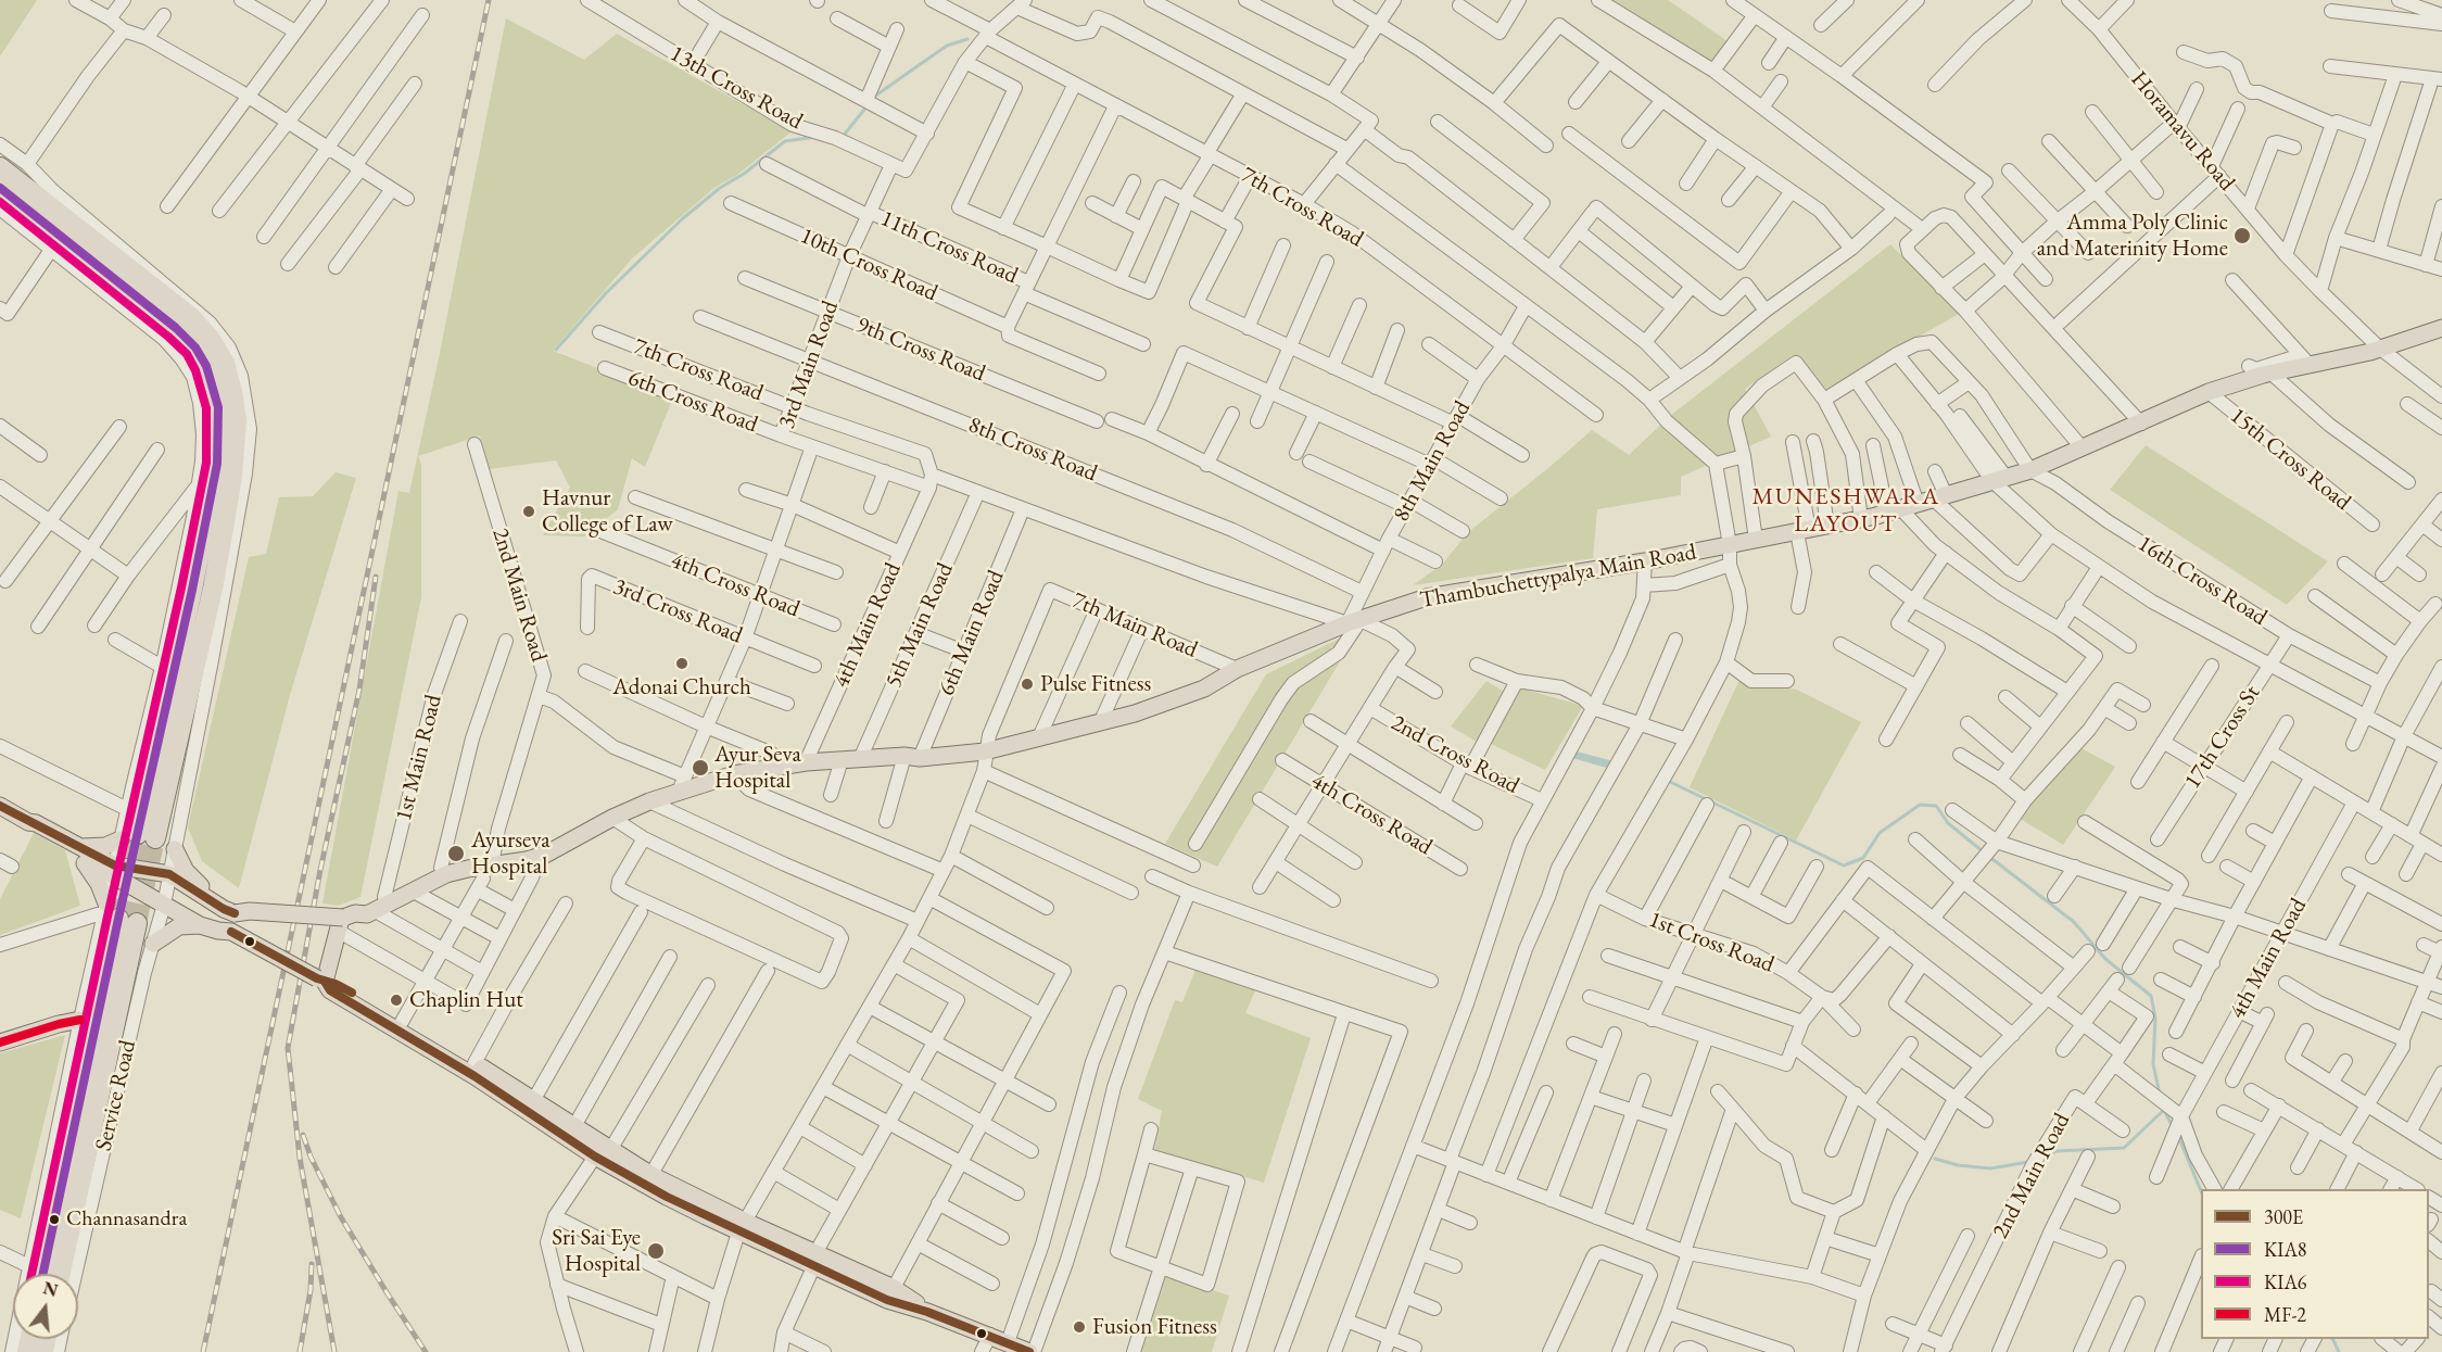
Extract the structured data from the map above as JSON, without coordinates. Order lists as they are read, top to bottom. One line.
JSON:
{"streets":{"main road":["Thambuchettypalya Main Road"],"street":["13th Cross Road","Horamavu Road","7th Cross Road","11th Cross Road","10th Cross Road","9th Cross Road","3rd Main Road","6th Cross Road","8th Cross Road","15th Cross Road","8th Main Road","16th Cross Road","4th Cross Road","2nd Main Road","3rd Cross Road","4th Main Road","5th Main Road","7th Main Road","6th Main Road","17th Cross St","2nd Cross Road","1st Main Road","1st Cross Road","Service Road"]},"crossings":[["13th Cross Road","3rd Main Road"],["Horamavu Road","Thambuchettypalya Main Road"],["7th Cross Road","3rd Main Road"],["7th Cross Road","8th Main Road"],["7th Cross Road","4th Main Road"],["11th Cross Road","3rd Main Road"],["10th Cross Road","3rd Main Road"],["9th Cross Road","3rd Main Road"],["3rd Main Road","6th Cross Road"],["3rd Main Road","8th Cross Road"],["3rd Main Road","Thambuchettypalya Main Road"],["3rd Main Road","4th Cross Road"],["3rd Main Road","3rd Cross Road"],["8th Cross Road","8th Main Road"],["15th Cross Road","Thambuchettypalya Main Road"],["8th Main Road","Thambuchettypalya Main Road"],["Thambuchettypalya Main Road","16th Cross Road"],["Thambuchettypalya Main Road","2nd Main Road"],["Thambuchettypalya Main Road","4th Main Road"],["Thambuchettypalya Main Road","5th Main Road"],["Thambuchettypalya Main Road","7th Main Road"],["Thambuchettypalya Main Road","6th Main Road"],["Thambuchettypalya Main Road","1st Main Road"],["16th Cross Road","17th Cross St"]],"districts":["MUNESHWARA LAYOUT"],"places":["Amma Poly Clinic and Materinity Home","Havnur College of Law","Adonai Church","Pulse Fitness","Ayur Seva Hospital","Ayurseva Hospital","Chaplin Hut","Channasandra","Sri Sai Eye Hospital","Fusion Fitness"],"lines":["transit line KIA8","transit line KIA6","transit line 300E","transit line MF-2"],"legend":["300E","KIA8","KIA6","MF-2"],"north":"top"}
